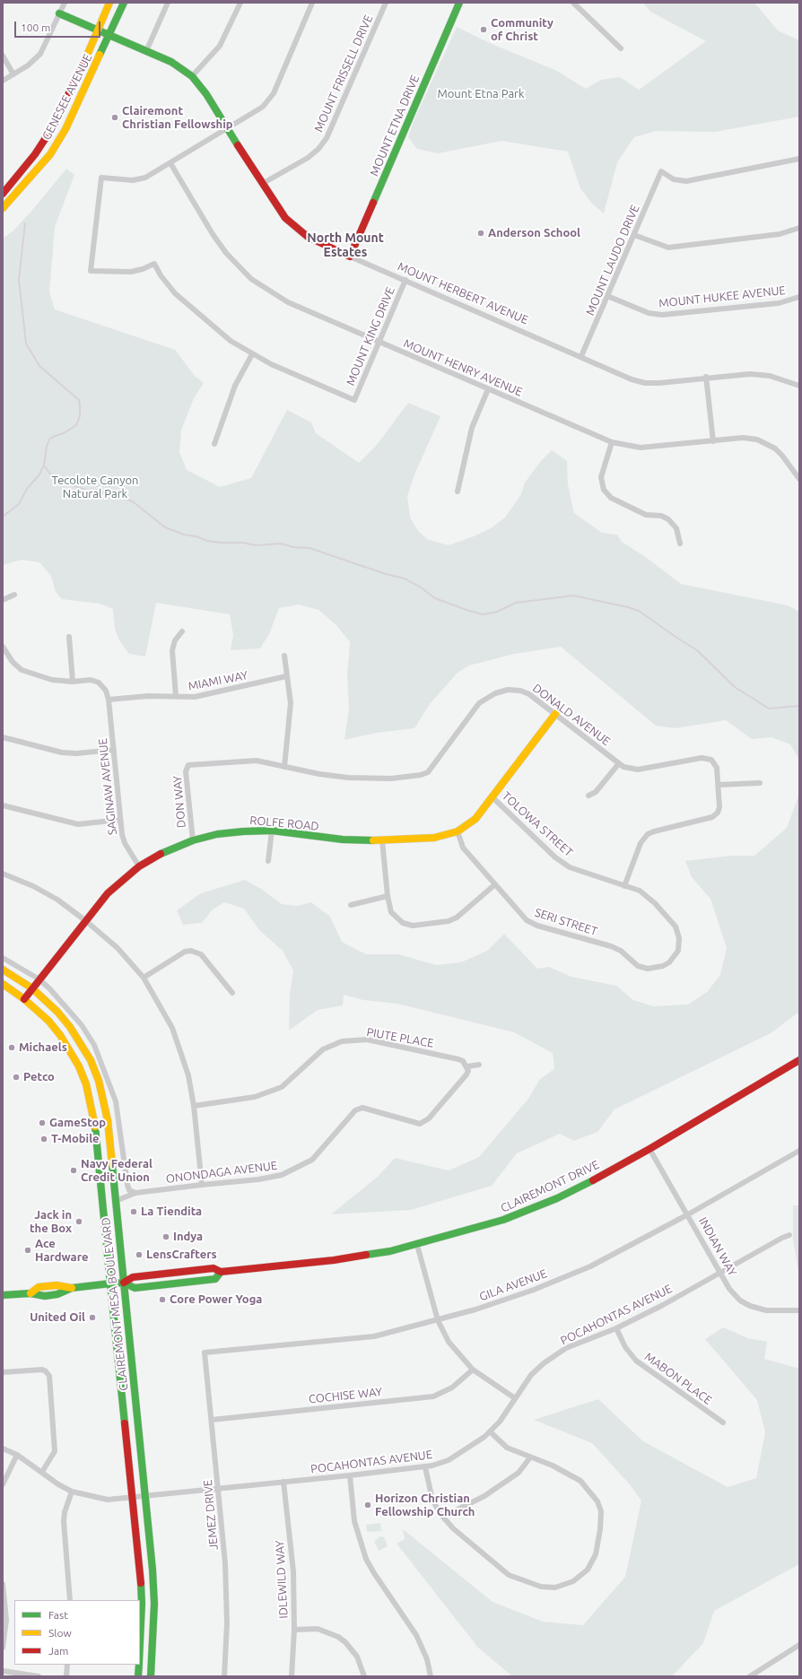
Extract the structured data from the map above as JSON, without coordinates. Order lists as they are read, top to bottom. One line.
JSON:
{"streets":{"main road":["GENESEE AVENUE","MOUNT ETNA DRIVE","MOUNT HERBERT AVENUE","ROLFE ROAD","CLAIREMONT DRIVE","CLAIREMONT MESA BOULEVARD"],"street":["MOUNT FRISSELL DRIVE","MOUNT LAUDO DRIVE","MOUNT HUKEE AVENUE","MOUNT KING DRIVE","MOUNT HENRY AVENUE","MIAMI WAY","DONALD AVENUE","SAGINAW AVENUE","DON WAY","TOLOWA STREET","SERI STREET","PIUTE PLACE","ONONDAGA AVENUE","INDIAN WAY","GILA AVENUE","POCAHONTAS AVENUE","MABON PLACE","COCHISE WAY","JEMEZ DRIVE","IDLEWILD WAY"]},"crossings":[["MOUNT FRISSELL DRIVE","MOUNT HERBERT AVENUE"],["GENESEE AVENUE","MOUNT HERBERT AVENUE"],["MOUNT ETNA DRIVE","MOUNT HERBERT AVENUE"],["MOUNT LAUDO DRIVE","MOUNT HERBERT AVENUE"],["MOUNT LAUDO DRIVE","MOUNT HUKEE AVENUE"],["MOUNT HERBERT AVENUE","MOUNT KING DRIVE"],["MOUNT KING DRIVE","MOUNT HENRY AVENUE"],["MIAMI WAY","SAGINAW AVENUE"],["DONALD AVENUE","DON WAY"],["DONALD AVENUE","ROLFE ROAD"],["DONALD AVENUE","TOLOWA STREET"],["SAGINAW AVENUE","ROLFE ROAD"],["DON WAY","ROLFE ROAD"],["ROLFE ROAD","TOLOWA STREET"],["ROLFE ROAD","SERI STREET"],["ROLFE ROAD","CLAIREMONT MESA BOULEVARD"],["TOLOWA STREET","SERI STREET"],["PIUTE PLACE","ONONDAGA AVENUE"],["ONONDAGA AVENUE","CLAIREMONT MESA BOULEVARD"],["CLAIREMONT DRIVE","INDIAN WAY"],["CLAIREMONT DRIVE","CLAIREMONT MESA BOULEVARD"],["INDIAN WAY","GILA AVENUE"],["INDIAN WAY","POCAHONTAS AVENUE"],["GILA AVENUE","JEMEZ DRIVE"],["CLAIREMONT MESA BOULEVARD","POCAHONTAS AVENUE"],["POCAHONTAS AVENUE","MABON PLACE"],["POCAHONTAS AVENUE","JEMEZ DRIVE"],["POCAHONTAS AVENUE","IDLEWILD WAY"],["COCHISE WAY","JEMEZ DRIVE"]],"districts":["North Mount Estates"],"parks":["Mount Etna Park","Tecolote Canyon Natural Park"],"places":["Community of Christ","Clairemont Christian Fellowship","Anderson School","Michaels","Petco","GameStop","T-Mobile","Navy Federal Credit Union","La Tiendita","Jack in the Box","Indya","Ace Hardware","LensCrafters","Core Power Yoga","United Oil","Horizon Christian Fellowship Church"],"legend":["Fast","Slow","Jam"],"scale_bar":"100 m"}
